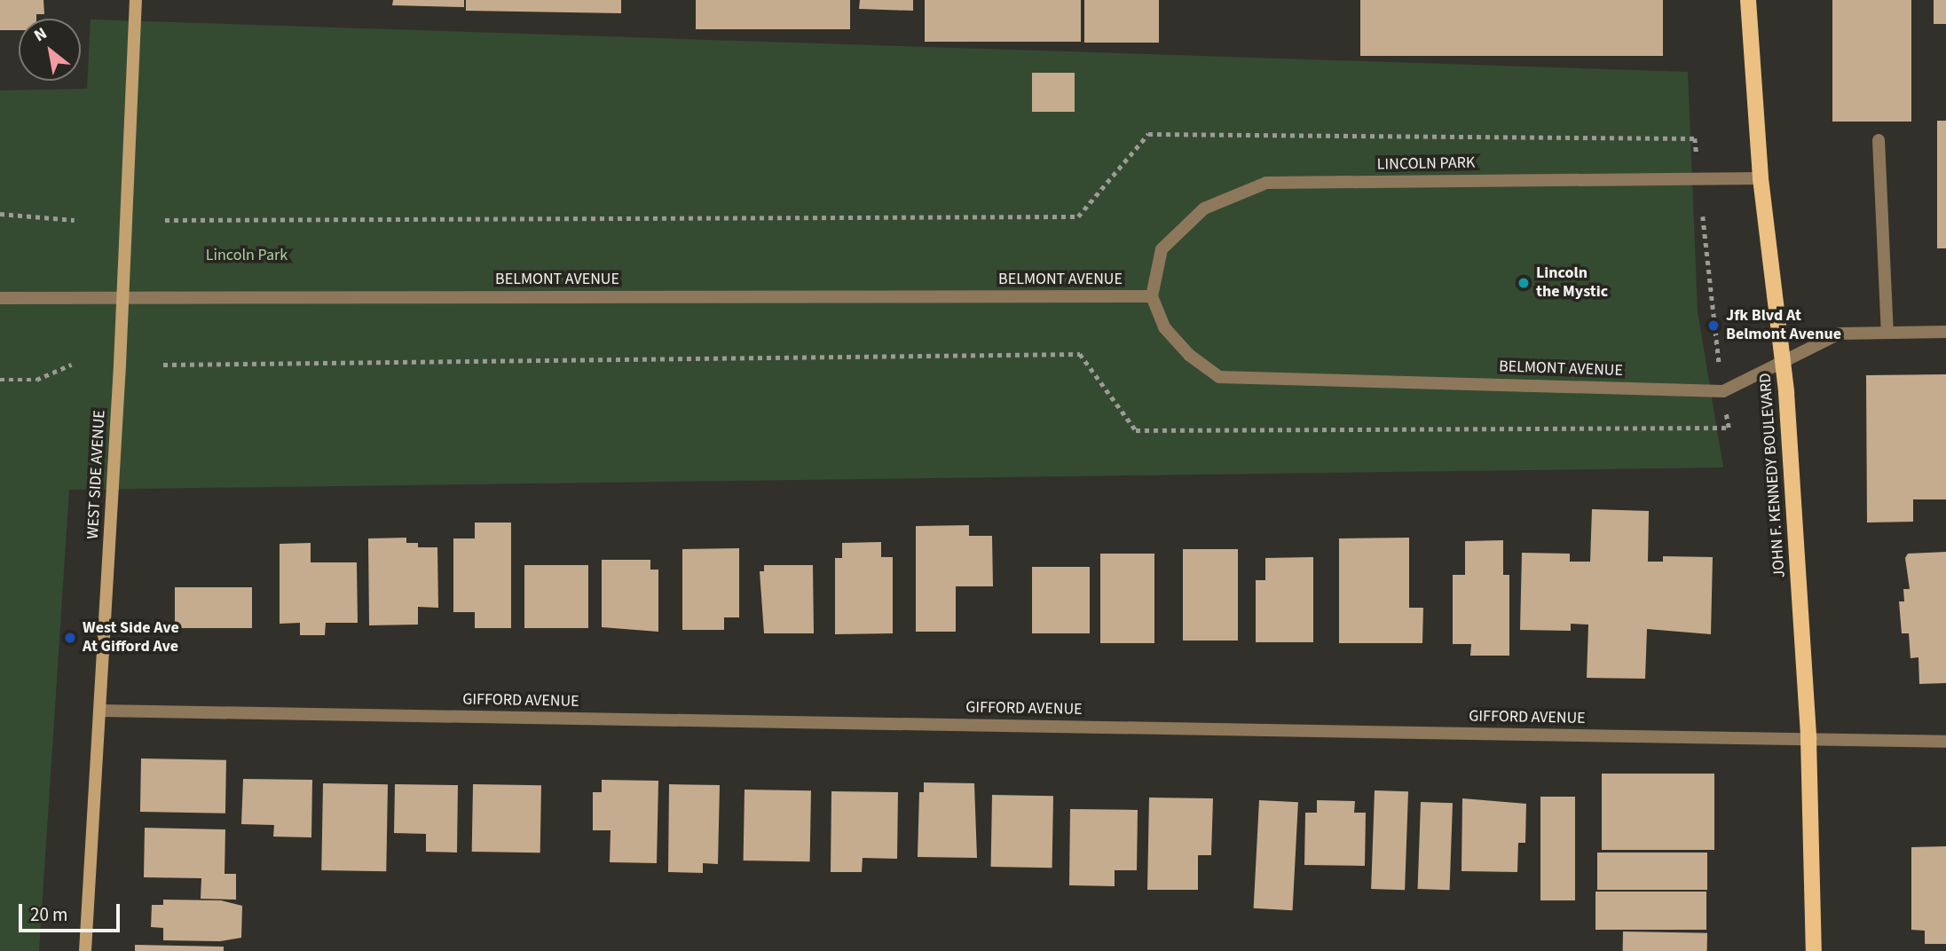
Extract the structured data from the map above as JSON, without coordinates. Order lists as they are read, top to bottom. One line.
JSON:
{"streets":{"main road":["WEST SIDE AVENUE","JOHN F. KENNEDY BOULEVARD"],"street":["LINCOLN PARK","BELMONT AVENUE","GIFFORD AVENUE"]},"crossings":[["LINCOLN PARK","BELMONT AVENUE"],["LINCOLN PARK","JOHN F. KENNEDY BOULEVARD"],["BELMONT AVENUE","WEST SIDE AVENUE"],["BELMONT AVENUE","JOHN F. KENNEDY BOULEVARD"],["WEST SIDE AVENUE","GIFFORD AVENUE"],["JOHN F. KENNEDY BOULEVARD","GIFFORD AVENUE"]],"parks":["Lincoln Park"],"places":["Lincoln the Mystic","Jfk Blvd At Belmont Avenue","West Side Ave At Gifford Ave"],"scale_bar":"20 m","north":"top left"}
